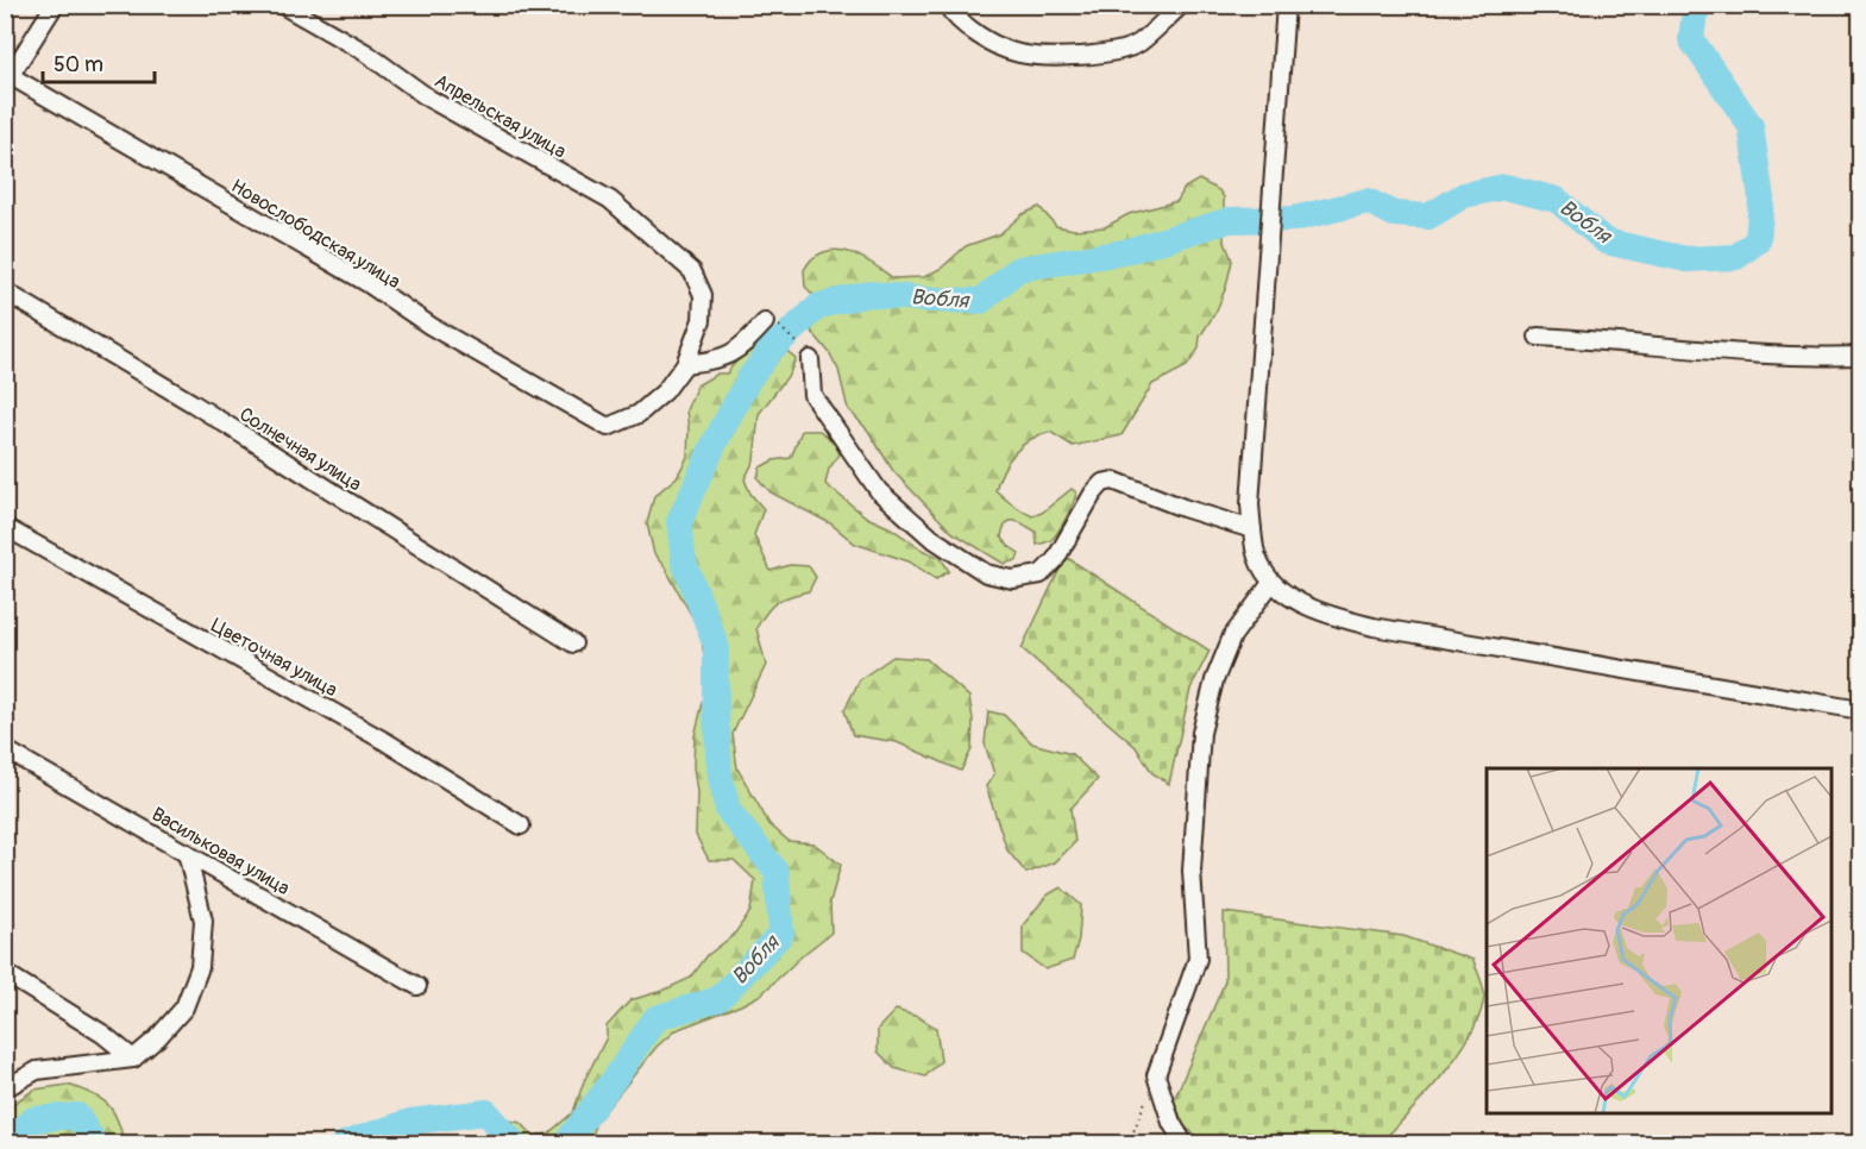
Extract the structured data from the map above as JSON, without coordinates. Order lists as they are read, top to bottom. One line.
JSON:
{"streets":{"street":["Апрельская улица","Новослободская улица","Солнечная улица","Цветочная улица","Васильковая улица"]},"crossings":[["Апрельская улица","Новослободская улица"]],"water":["Вобля"],"scale_bar":"50 m"}
